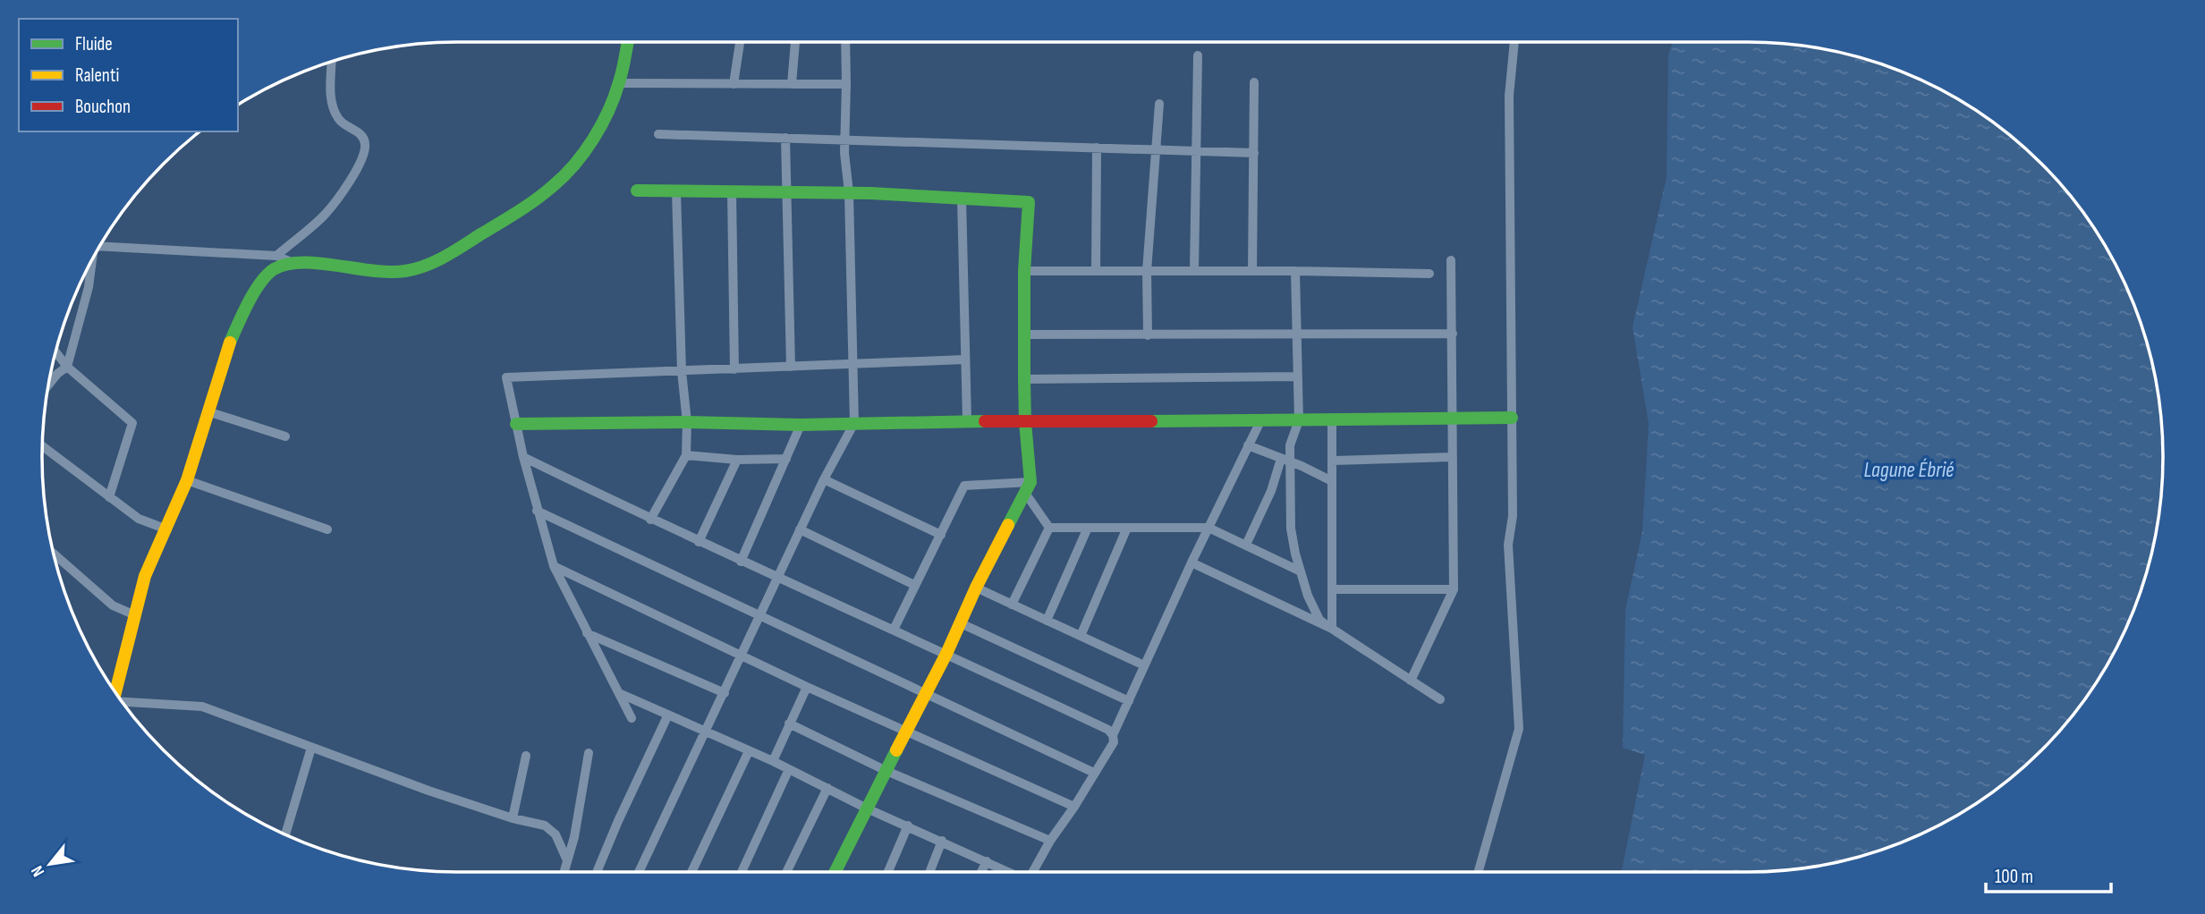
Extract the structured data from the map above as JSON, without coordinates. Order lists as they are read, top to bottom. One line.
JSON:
{"water":["Lagune Ébrié"],"legend":["Fluide","Ralenti","Bouchon"],"scale_bar":"100 m","north":"bottom left"}
